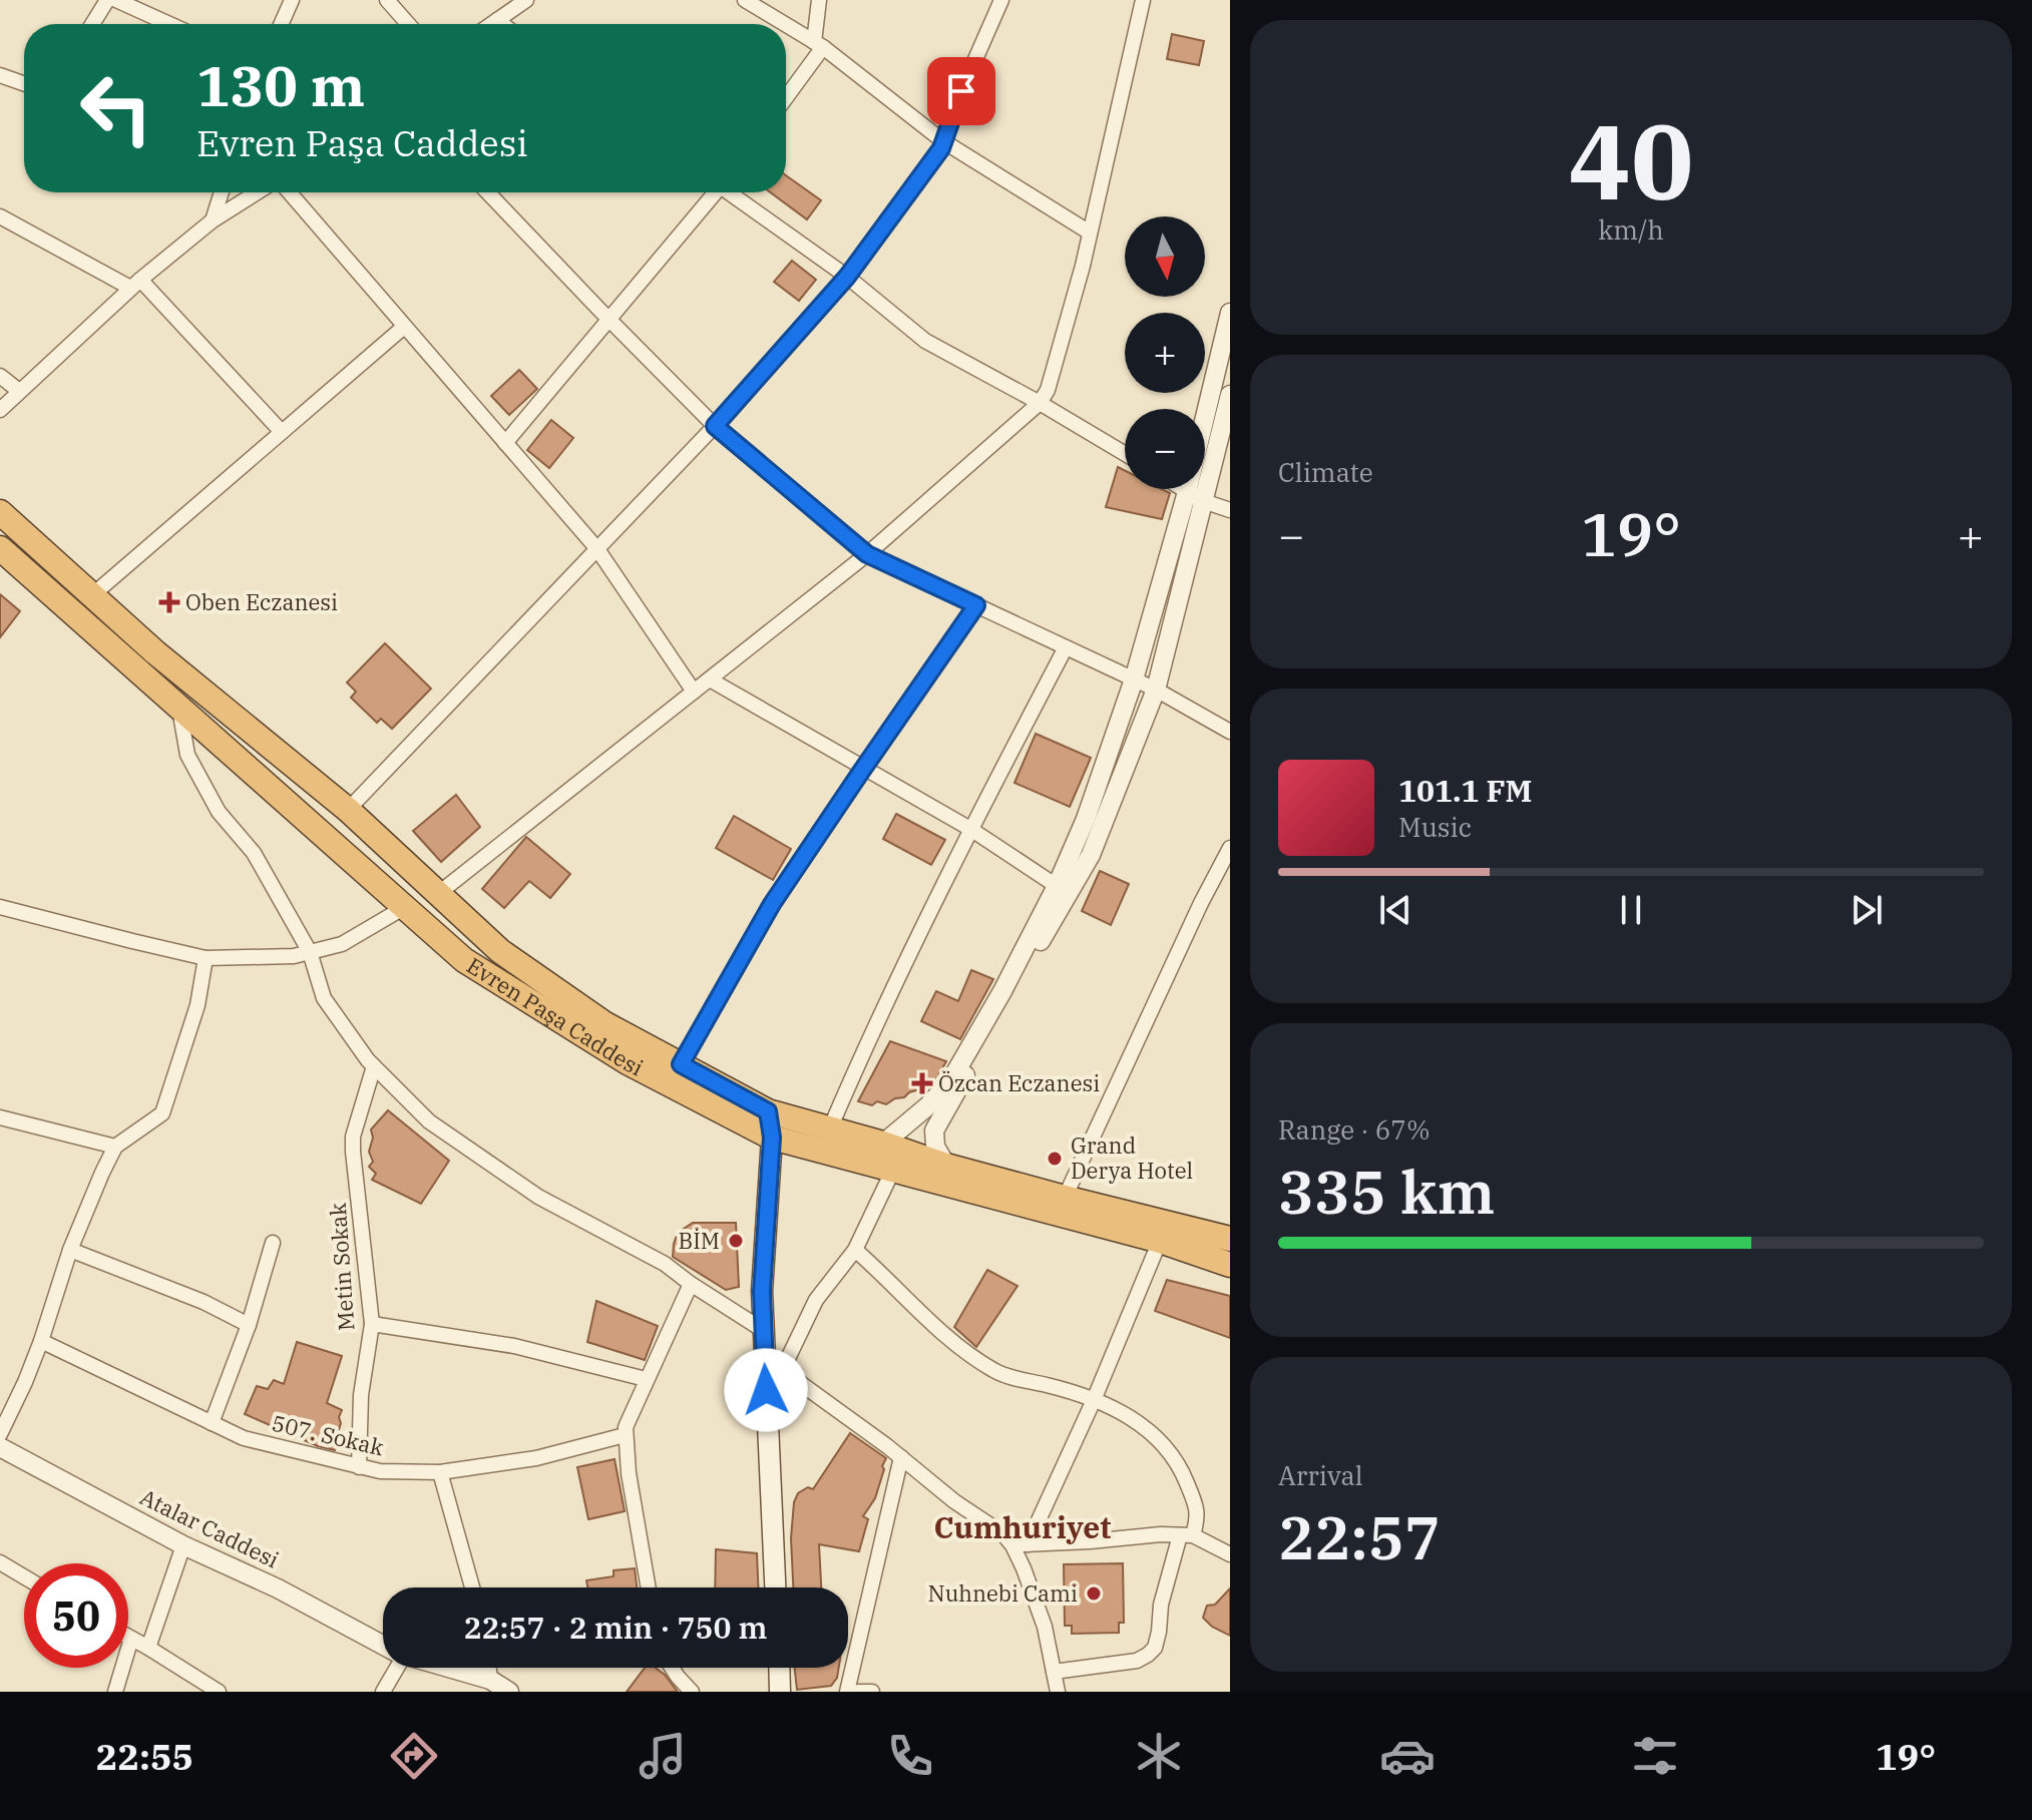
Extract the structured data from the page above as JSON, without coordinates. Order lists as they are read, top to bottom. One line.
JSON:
{"streets":{"highway":["Evren Paşa Caddesi"],"street":["Metin Sokak","507. Sokak","Atalar Caddesi"]},"crossings":[["Metin Sokak","507. Sokak"]],"districts":["Cumhuriyet"],"places":{"health":["Oben Eczanesi","Özcan Eczanesi"],"other":["Grand Derya Hotel","BİM","Nuhnebi Cami"]},"north":"bottom","page":{"tile":[["40","km/h"],"Climate",["Range · 67%","335 km"],["Arrival","22:57"]],"turn":["130 m","Evren Paşa Caddesi"],"map_buttons":["+","−"],"heat":["−","19°","+"],"song":["101.1 FM","Music"],"limit":"50","trip":"22:57 · 2 min · 750 m","tabs":["22:55","19°"]}}
